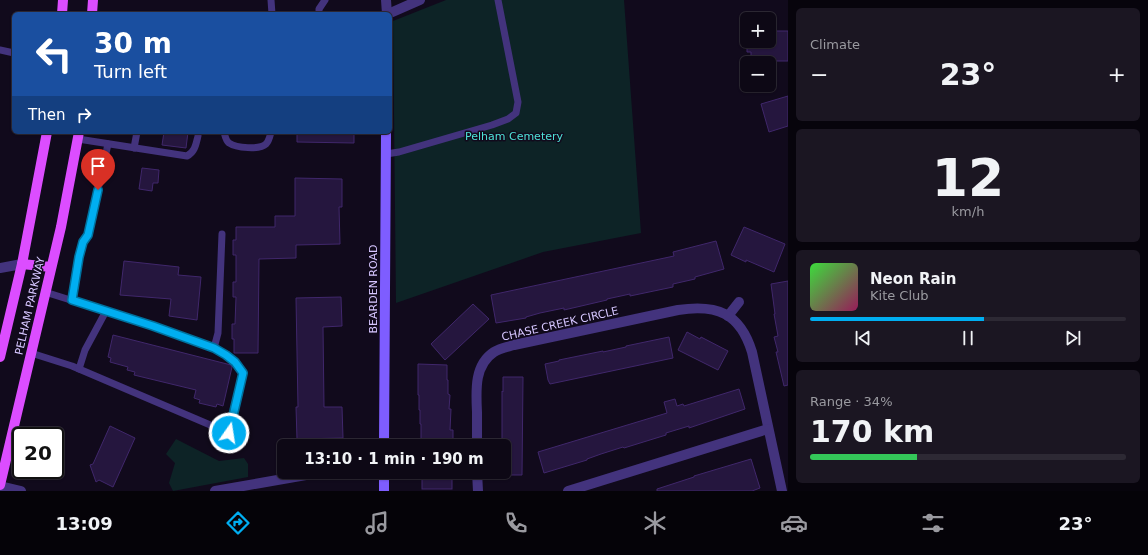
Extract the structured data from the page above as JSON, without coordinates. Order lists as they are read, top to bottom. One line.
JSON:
{"streets":{"main road":["PELHAM PARKWAY"],"street":["BEARDEN ROAD","CHASE CREEK CIRCLE"]},"parks":["Pelham Cemetery"],"page":{"tile":["Climate",["12","km/h"],["Range · 34%","170 km"]],"map_buttons":["+","−"],"turn":["30 m","Turn left"],"heat":["−","23°","+"],"then":"Then","song":["Neon Rain","Kite Club"],"limit":"20","trip":"13:10 · 1 min · 190 m","tabs":["13:09","23°"]}}
